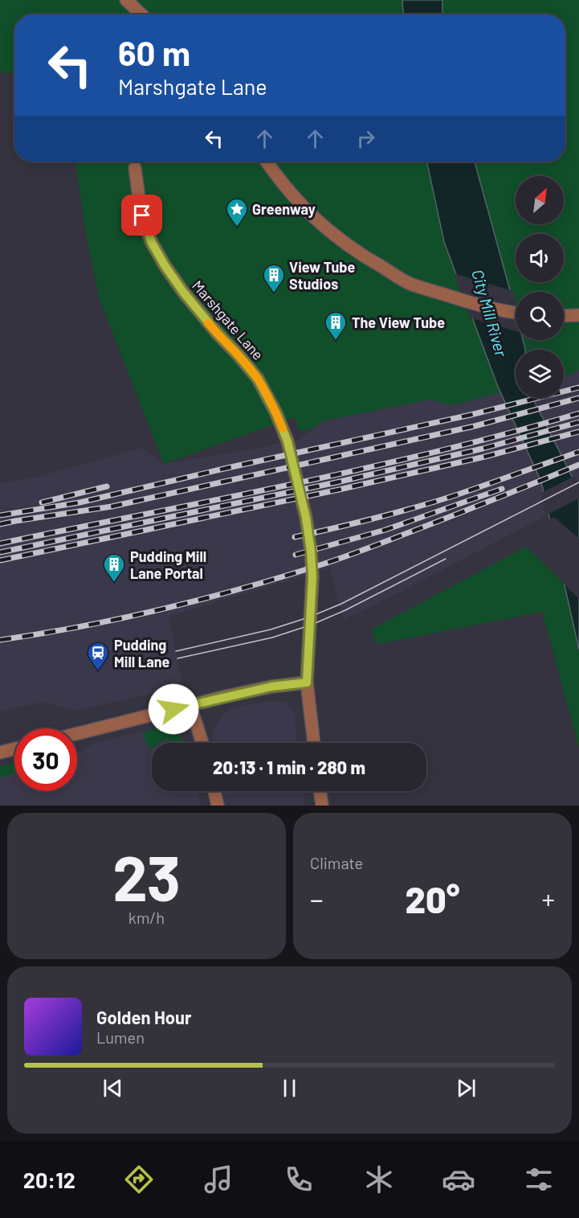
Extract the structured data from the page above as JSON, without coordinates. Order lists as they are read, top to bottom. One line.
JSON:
{"streets":{"street":["Marshgate Lane"]},"water":["City Mill River"],"places":{"place":["Greenway"],"building":["View Tube Studios","The View Tube","Pudding Mill Lane Portal"],"station":["Pudding Mill Lane"]},"north":"top right","page":{"turn":["60 m","Marshgate Lane"],"limit":"30","trip":"20:13 · 1 min · 280 m","tile":[["23","km/h"],"Climate"],"heat":["−","20°","+"],"song":["Golden Hour","Lumen"],"tabs":"20:12"}}
